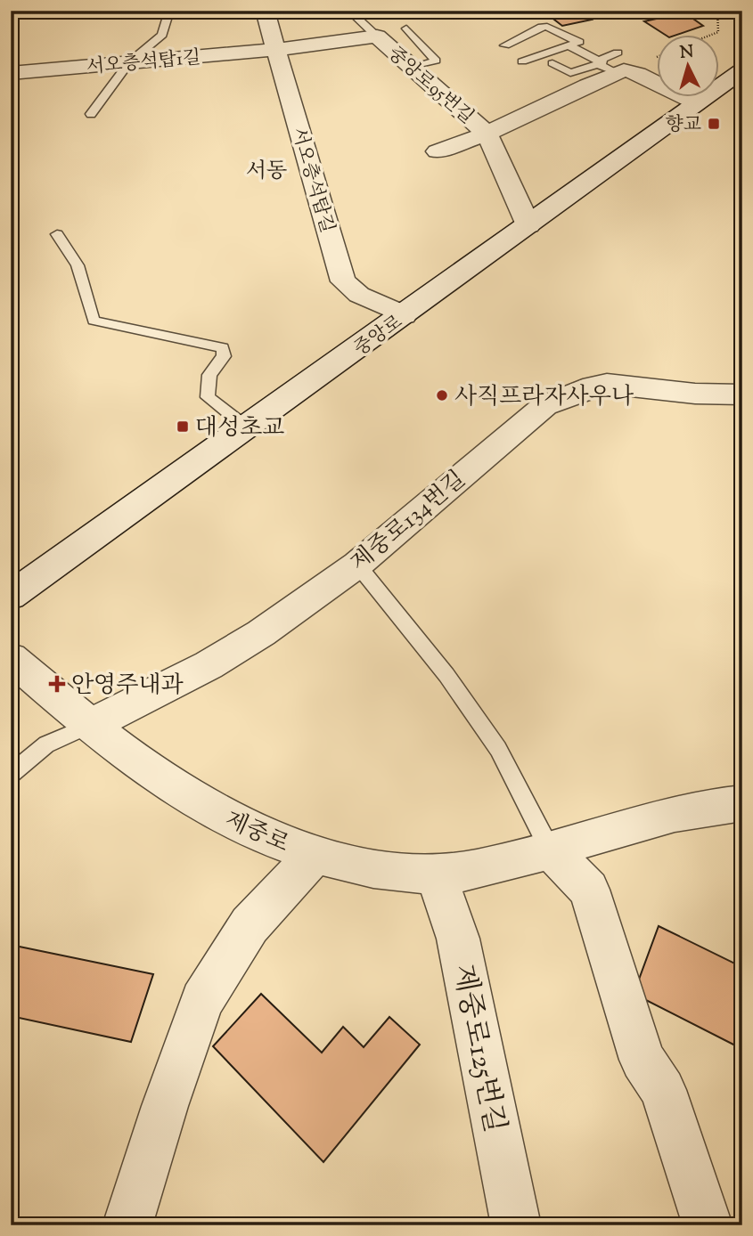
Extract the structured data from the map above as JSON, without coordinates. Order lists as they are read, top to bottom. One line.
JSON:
{"streets":{"street":["서오층석탑1길","중앙로95번길","서오층석탑길","중앙로","제중로134번길","제중로","제중로125번길"]},"crossings":[["서오층석탑1길","중앙로95번길"],["서오층석탑1길","서오층석탑길"],["중앙로95번길","중앙로"],["서오층석탑길","중앙로"],["제중로134번길","제중로"],["제중로","제중로125번길"]],"districts":["서동"],"places":{"transit":["향교","대성초교"],"other":["사직프라자사우나"],"health":["안영주내과"]},"north":"top"}
